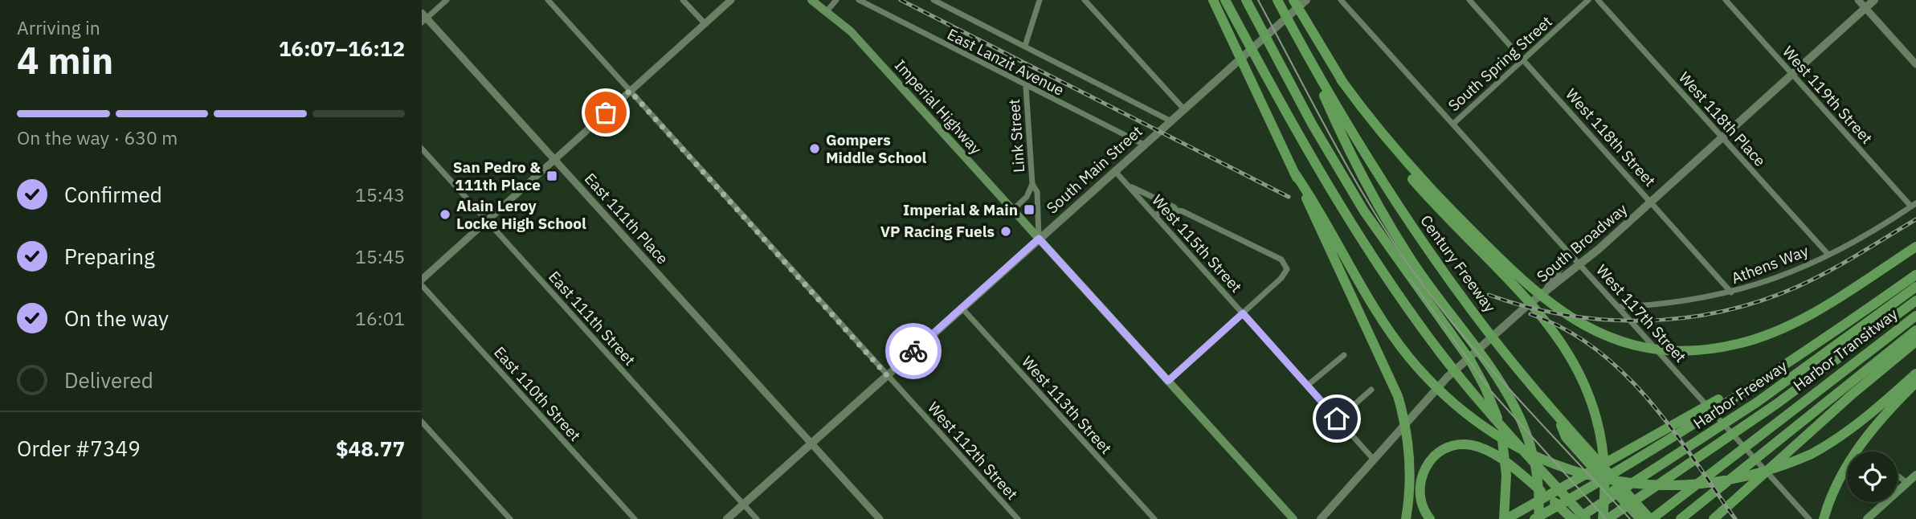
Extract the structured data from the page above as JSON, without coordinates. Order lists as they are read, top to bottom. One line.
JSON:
{"streets":{"highway":["Century Freeway","Harbor Transitway","Harbor Freeway"],"main road":["Imperial Highway","South Main Street","South Broadway"],"street":["East Lanzit Avenue","South Spring Street","West 119th Street","West 118th Place","Link Street","West 118th Street","East 111th Place","West 115th Street","Athens Way","West 117th Street","East 111th Street","East 110th Street","West 113th Street","West 112th Street"]},"crossings":[["East Lanzit Avenue","Link Street"],["East Lanzit Avenue","South Main Street"],["South Spring Street","West 118th Street"],["South Spring Street","West 117th Street"],["West 119th Street","South Broadway"],["West 119th Street","Athens Way"],["Imperial Highway","Link Street"],["Imperial Highway","South Main Street"],["West 118th Place","South Broadway"],["West 118th Place","Athens Way"],["Link Street","South Main Street"],["West 118th Street","South Broadway"],["West 118th Street","Athens Way"],["South Main Street","East 111th Place"],["South Main Street","West 115th Street"],["South Main Street","East 111th Street"],["South Main Street","West 113th Street"],["South Main Street","West 112th Street"],["South Broadway","West 115th Street"],["South Broadway","West 117th Street"],["Century Freeway","Harbor Transitway"],["Athens Way","West 117th Street"]],"places":{"other":["Gompers Middle School","Alain Leroy Locke High School","VP Racing Fuels"],"transit":["San Pedro & 111th Place","Imperial & Main"]},"page":{"heading":["4 min","Arriving in","16:07–16:12"],"panel":["Order #7349","$48.77"],"bar":"On the way · 630 m","list":[["Confirmed","15:43"],["Preparing","15:45"],["On the way","16:01"],"Delivered"]}}
